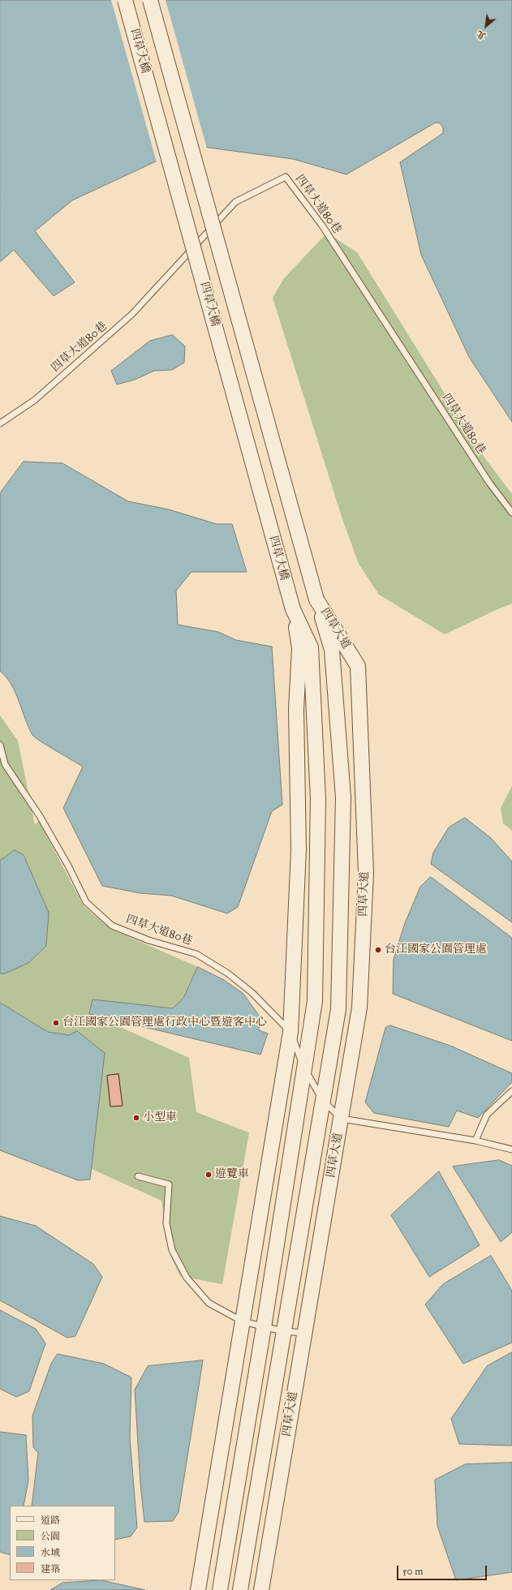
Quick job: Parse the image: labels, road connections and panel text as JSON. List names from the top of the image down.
{
  "streets": {
    "street": ["四草大橋", "四草大道"],
    "lane": ["四草大道80巷"]
  },
  "crossings": [
    ["四草大橋", "四草大道"],
    ["四草大道80巷", "四草大道"]
  ],
  "places": [
    "台江國家公園管理處",
    "台江國家公園管理處行政中心暨遊客中心",
    "小型車",
    "遊覽車"
  ],
  "legend": [
    "道路",
    "公園",
    "水域",
    "建築"
  ],
  "scale_bar": "50 m",
  "north": "bottom left"
}
